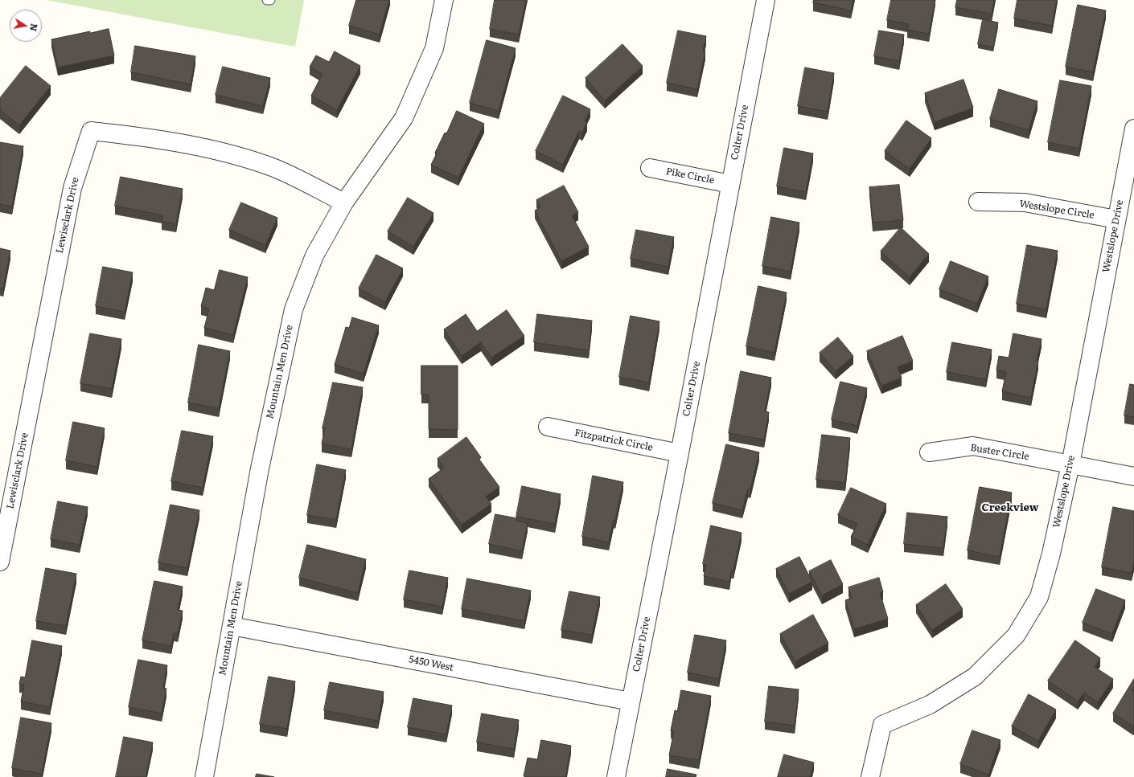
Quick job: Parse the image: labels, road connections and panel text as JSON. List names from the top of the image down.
{
  "streets": {
    "street": [
      "Colter Drive",
      "Pike Circle",
      "Westslope Circle",
      "Lewisclark Drive",
      "Westslope Drive",
      "Mountain Men Drive",
      "Fitzpatrick Circle",
      "Buster Circle",
      "5450 West"
    ]
  },
  "crossings": [
    ["Colter Drive", "Pike Circle"],
    ["Colter Drive", "Fitzpatrick Circle"],
    ["Colter Drive", "5450 West"],
    ["Westslope Circle", "Westslope Drive"],
    ["Lewisclark Drive", "Mountain Men Drive"],
    ["Westslope Drive", "Buster Circle"],
    ["Mountain Men Drive", "5450 West"]
  ],
  "districts": ["Creekview"],
  "north": "right"
}
